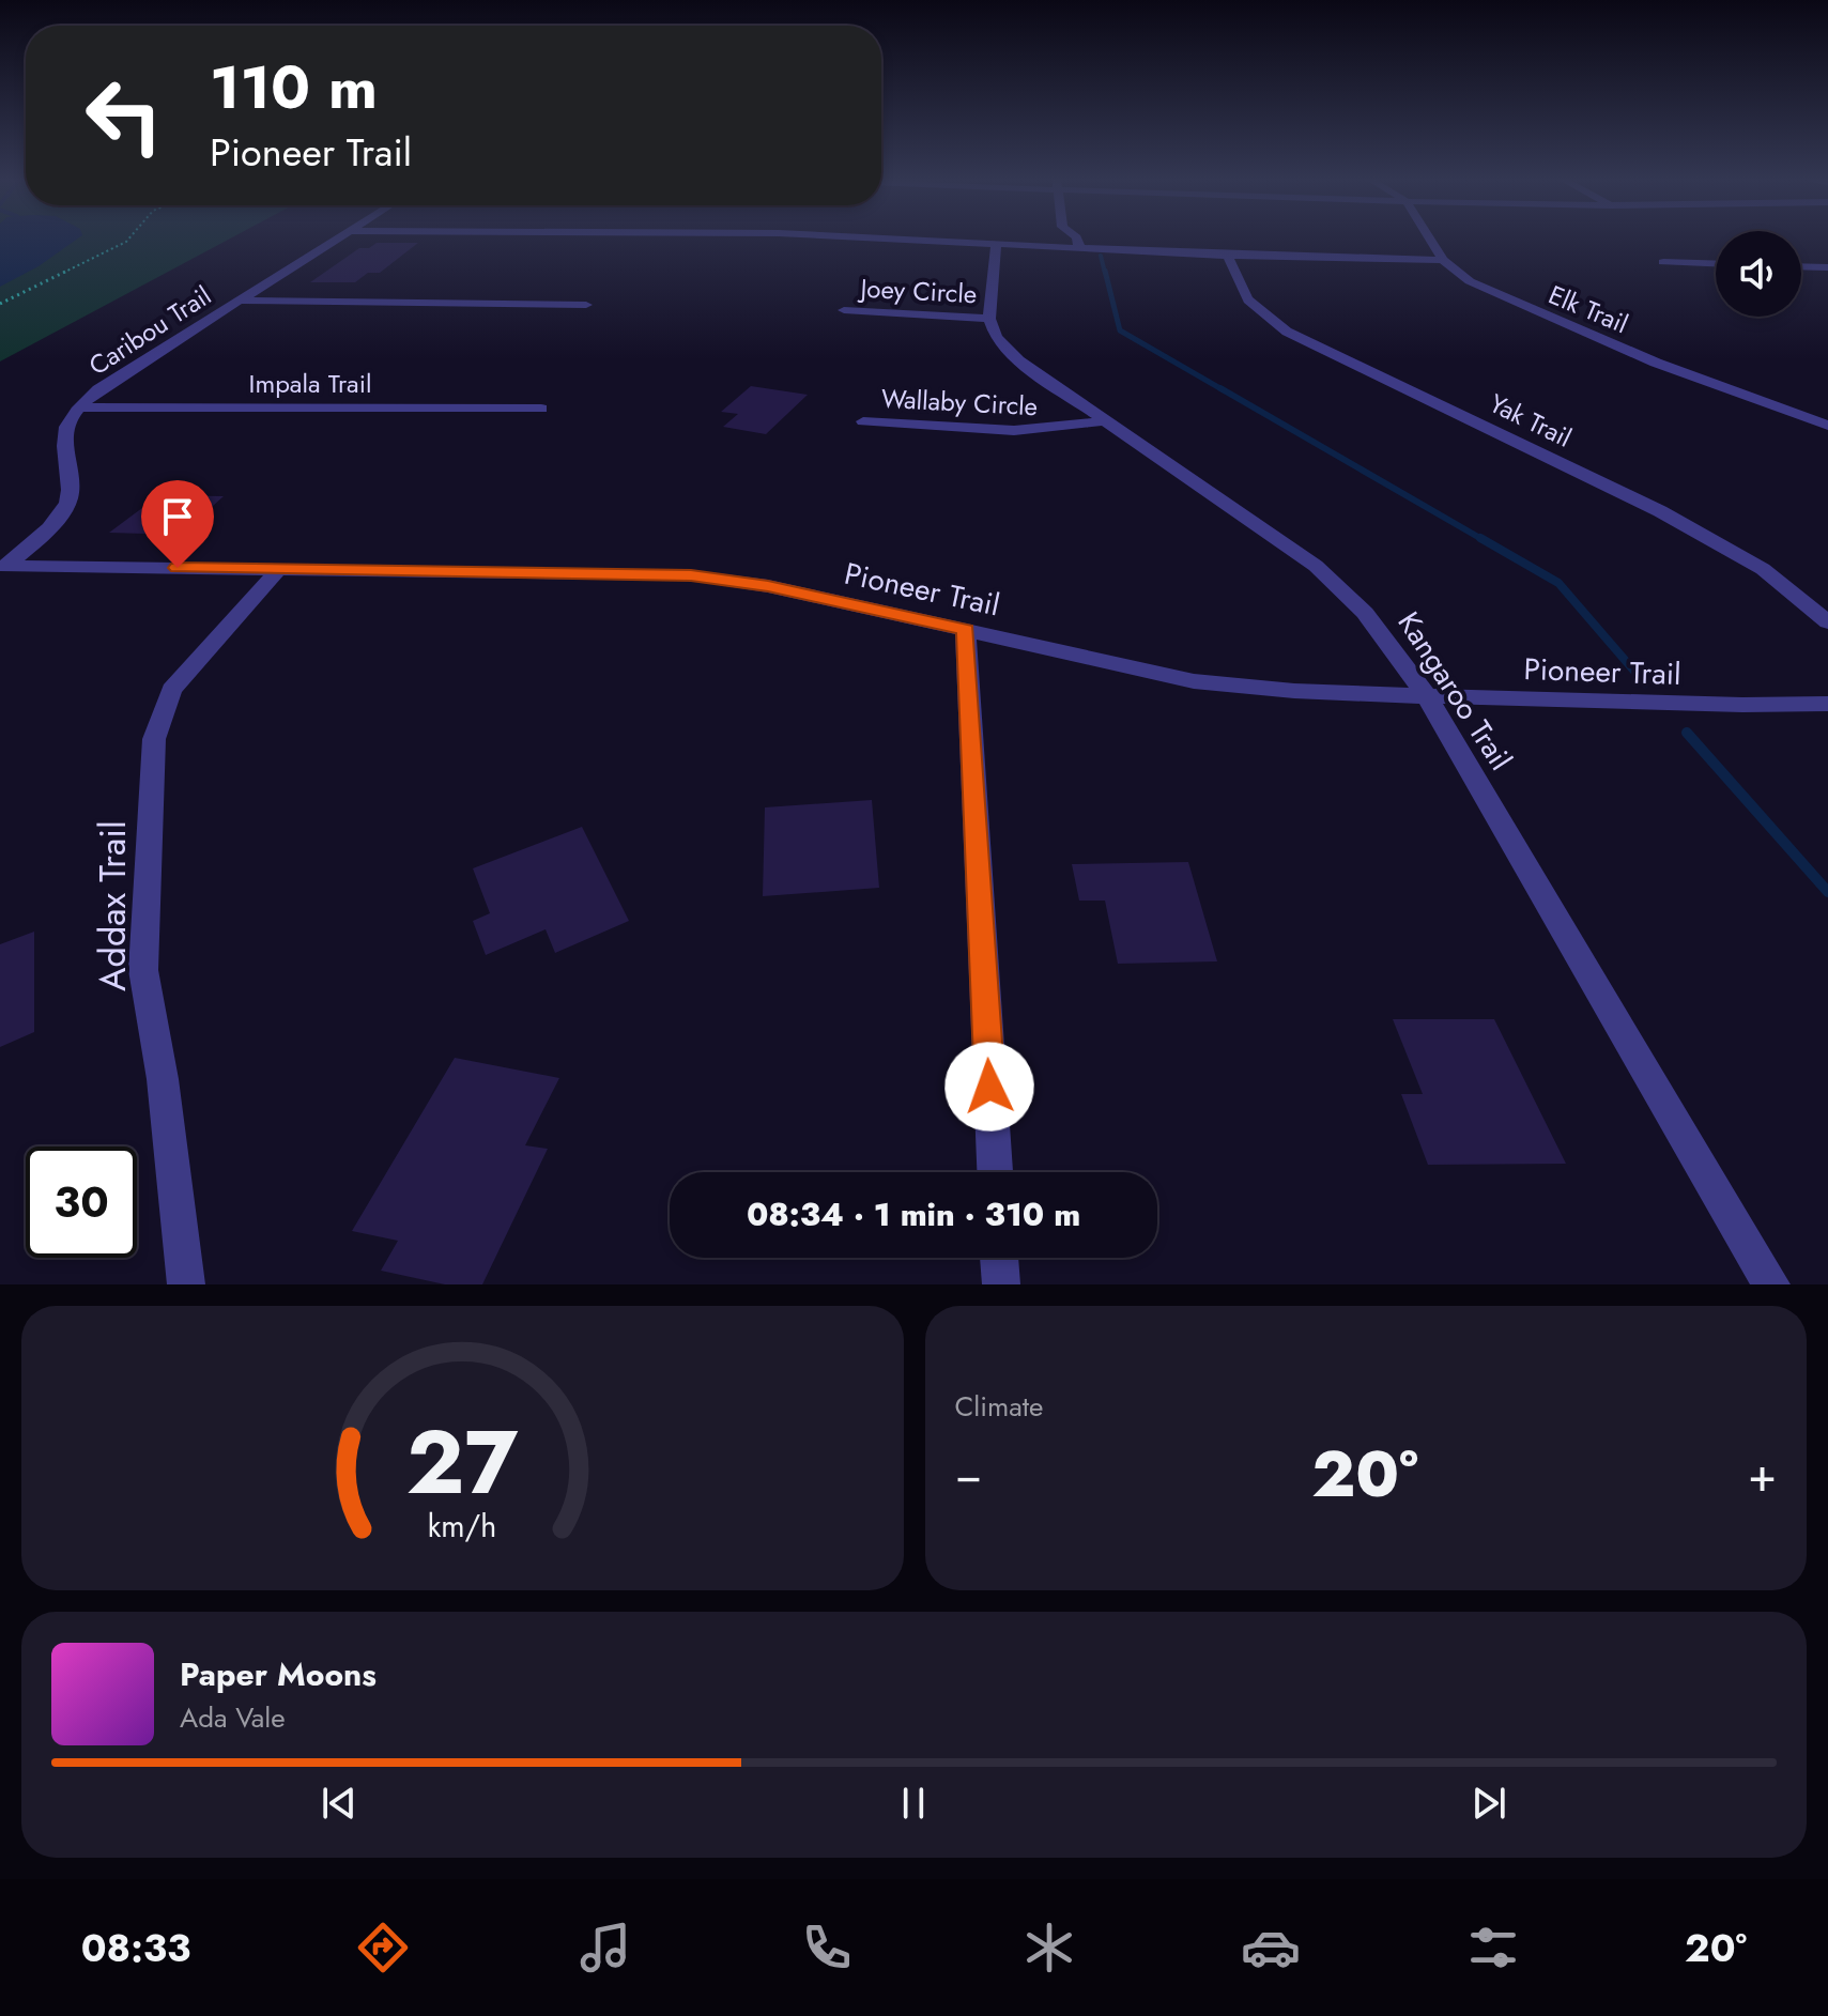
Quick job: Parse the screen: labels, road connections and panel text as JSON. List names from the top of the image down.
{
  "streets": {
    "street": [
      "Joey Circle",
      "Elk Trail",
      "Caribou Trail",
      "Impala Trail",
      "Wallaby Circle",
      "Yak Trail",
      "Pioneer Trail",
      "Kangaroo Trail",
      "Addax Trail"
    ]
  },
  "crossings": [
    ["Joey Circle", "Kangaroo Trail"],
    ["Caribou Trail", "Impala Trail"],
    ["Caribou Trail", "Pioneer Trail"],
    ["Wallaby Circle", "Kangaroo Trail"],
    ["Pioneer Trail", "Kangaroo Trail"],
    ["Pioneer Trail", "Addax Trail"]
  ],
  "page": {
    "turn": ["110 m", "Pioneer Trail"],
    "limit": "30",
    "trip": "08:34 · 1 min · 310 m",
    "tile": "Climate",
    "heat": ["−", "20°", "+"],
    "song": ["Paper Moons", "Ada Vale"],
    "tabs": ["08:33", "20°"],
    "gauge": ["27", "km/h"]
  }
}
